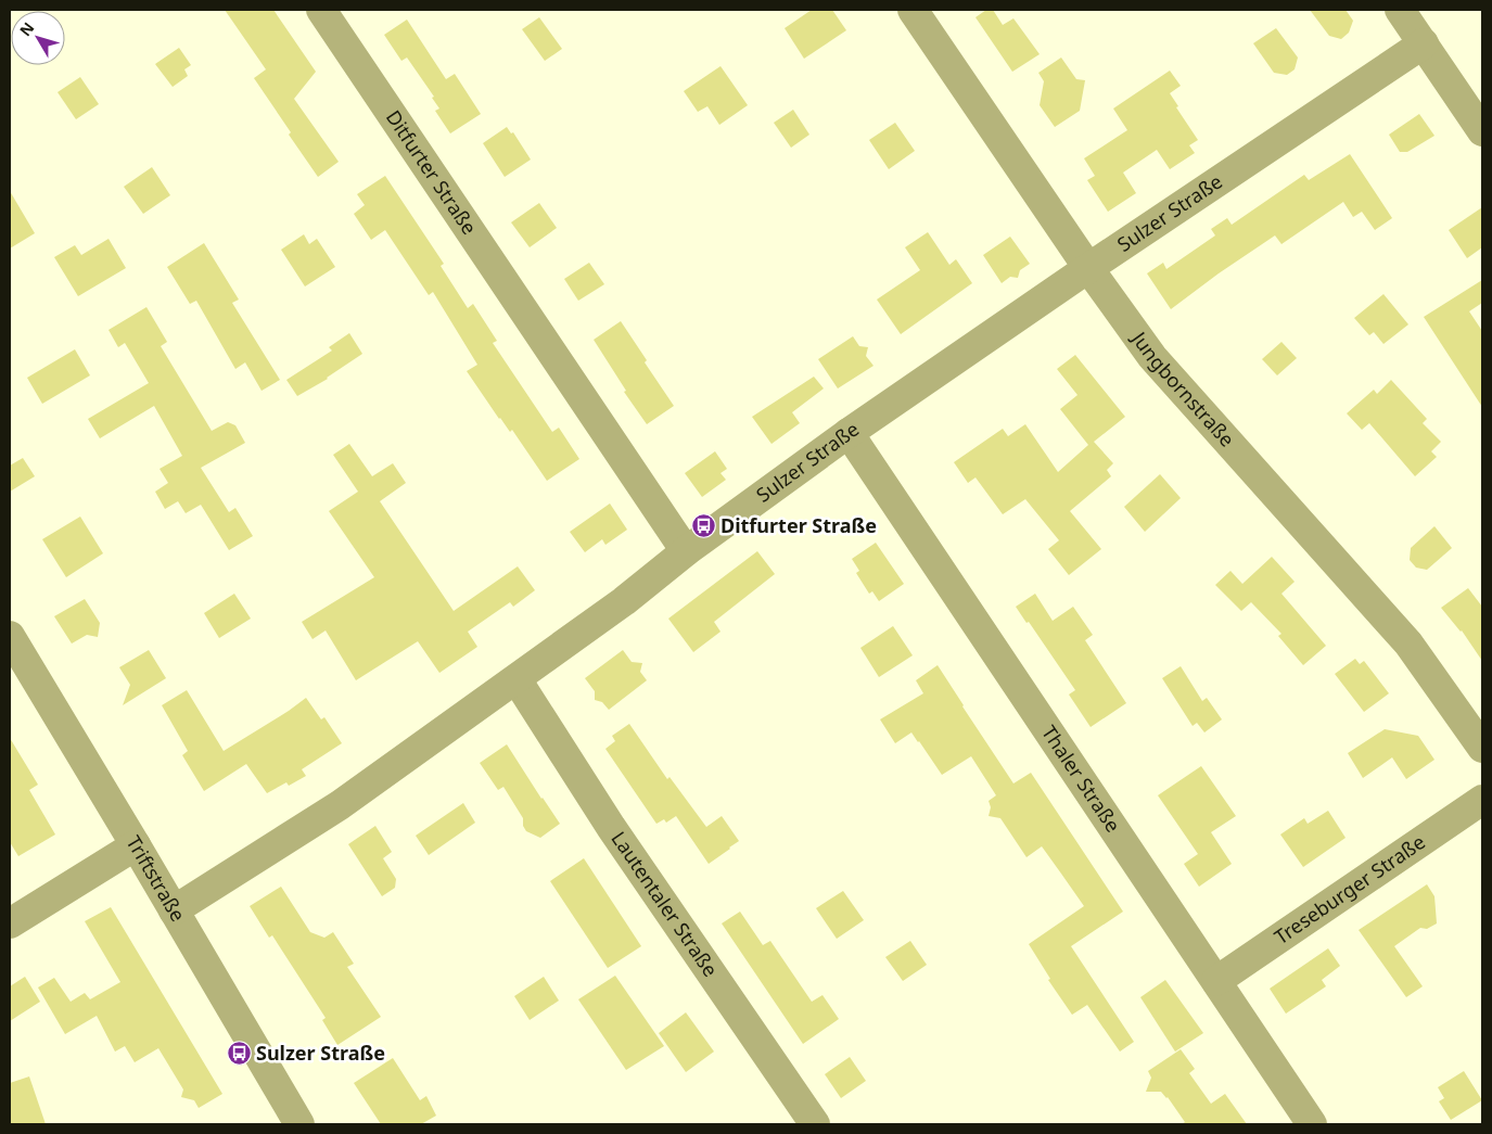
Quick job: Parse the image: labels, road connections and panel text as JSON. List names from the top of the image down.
{
  "streets": {
    "street": [
      "Ditfurter Straße",
      "Sulzer Straße",
      "Jungbornstraße",
      "Thaler Straße",
      "Triftstraße",
      "Treseburger Straße",
      "Lautentaler Straße"
    ]
  },
  "crossings": [
    ["Ditfurter Straße", "Sulzer Straße"],
    ["Sulzer Straße", "Jungbornstraße"],
    ["Sulzer Straße", "Thaler Straße"],
    ["Sulzer Straße", "Triftstraße"],
    ["Sulzer Straße", "Lautentaler Straße"],
    ["Thaler Straße", "Treseburger Straße"]
  ],
  "places": {
    "bus stop": ["Ditfurter Straße", "Sulzer Straße"]
  },
  "north": "top left"
}
